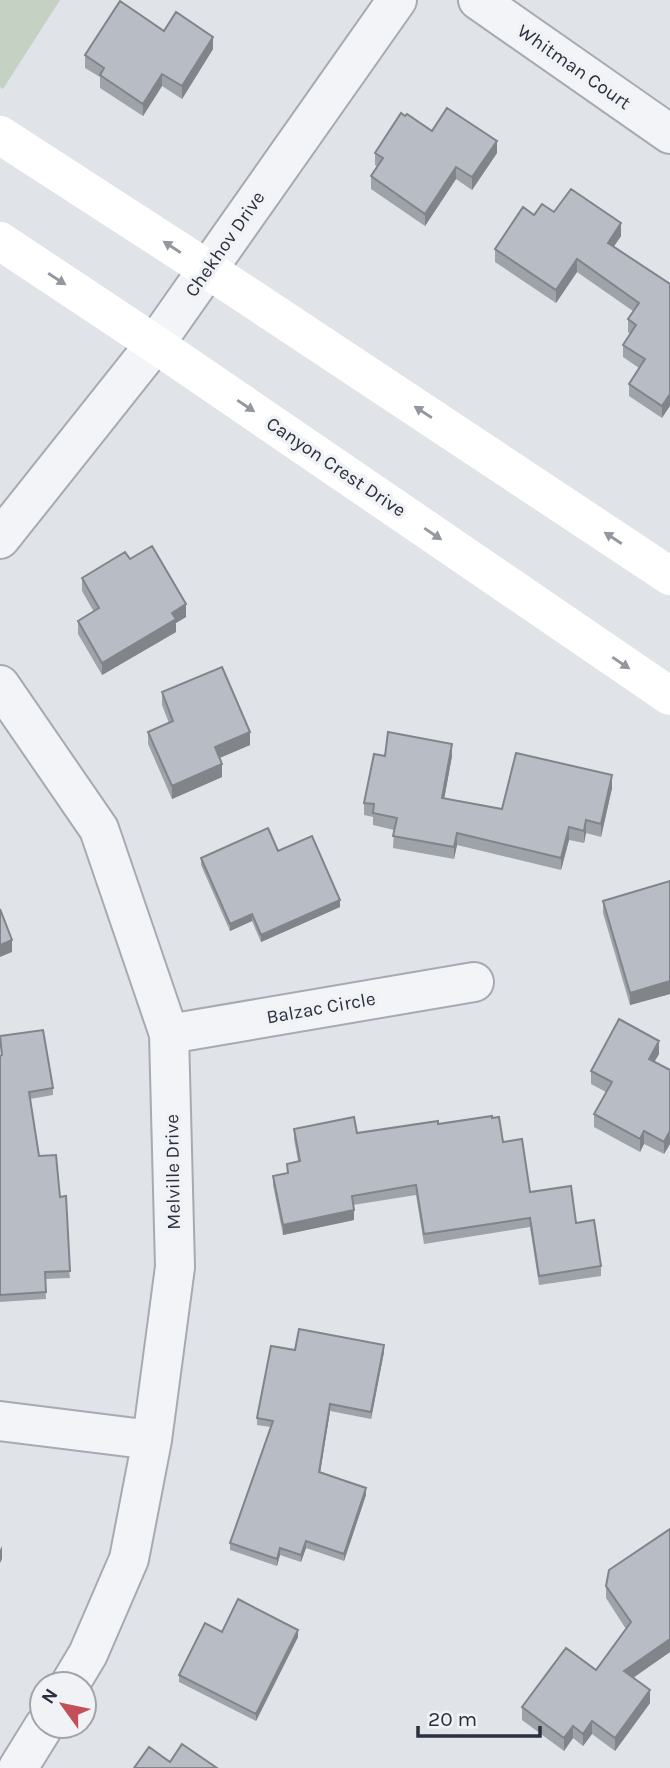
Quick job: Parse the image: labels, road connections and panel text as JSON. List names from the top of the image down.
{
  "streets": {
    "main road": ["Canyon Crest Drive"],
    "street": [
      "Whitman Court",
      "Chekhov Drive",
      "Balzac Circle",
      "Melville Drive"
    ]
  },
  "crossings": [
    ["Chekhov Drive", "Canyon Crest Drive"],
    ["Balzac Circle", "Melville Drive"]
  ],
  "scale_bar": "20 m",
  "north": "top left"
}
